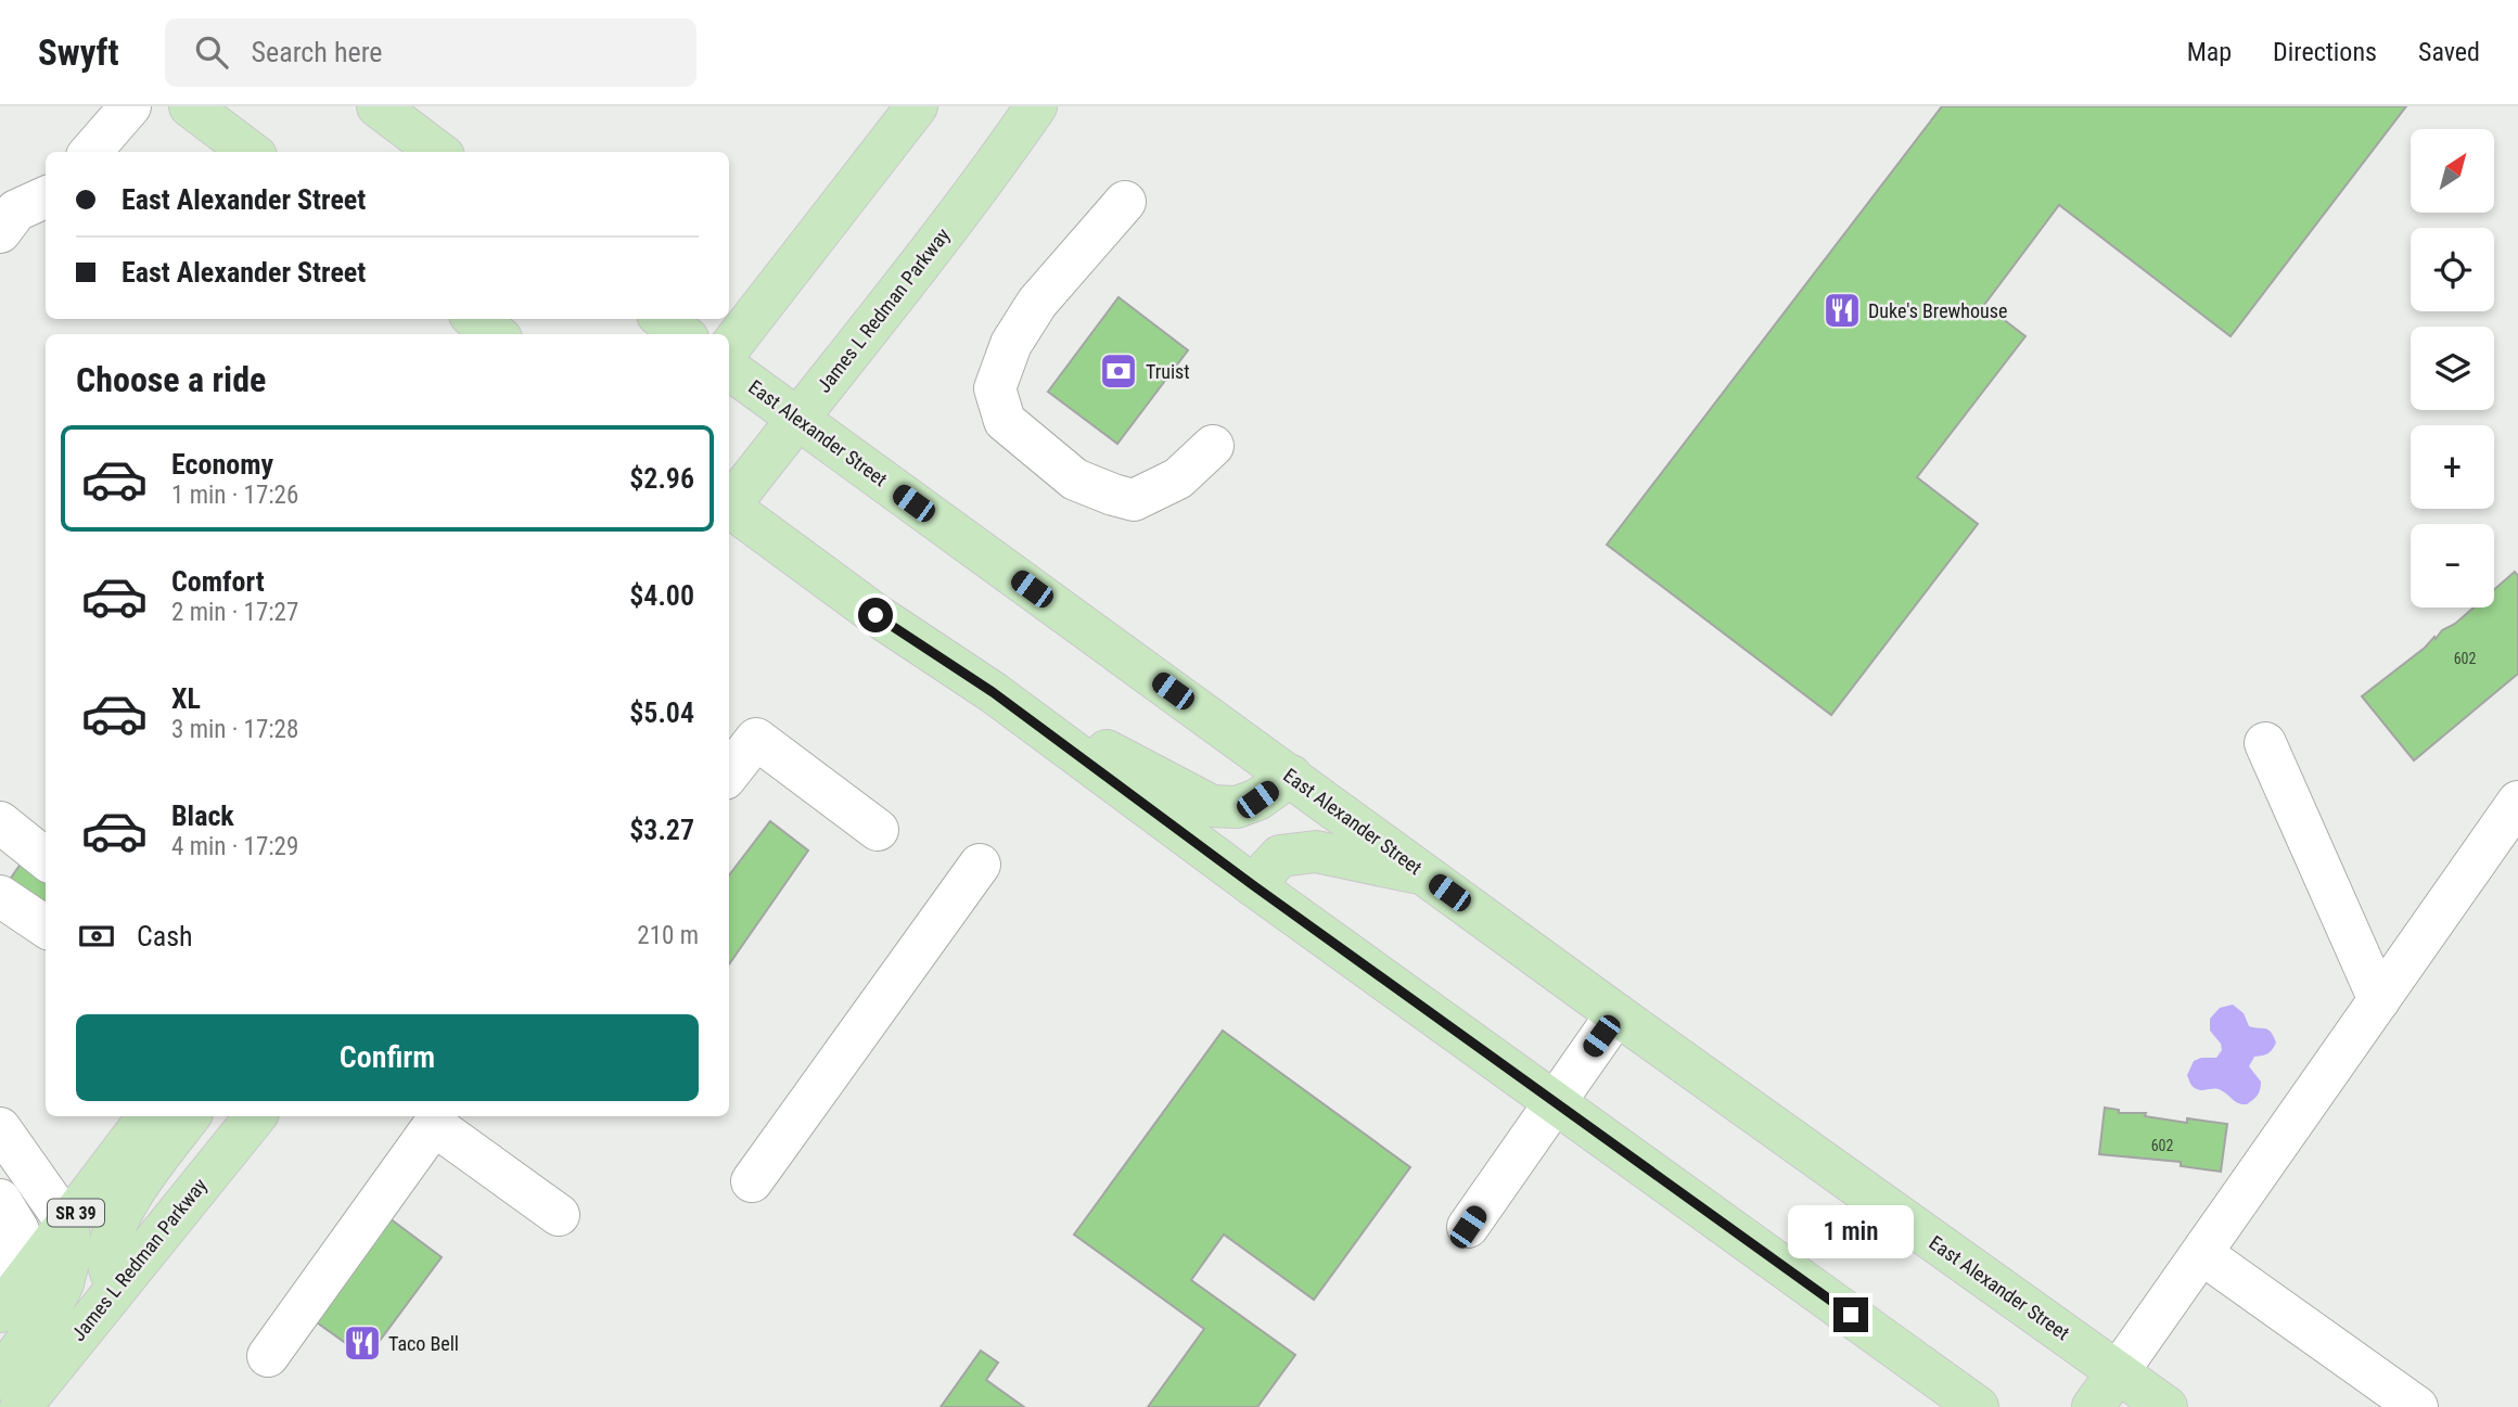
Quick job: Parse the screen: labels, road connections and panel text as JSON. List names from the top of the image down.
{
  "streets": {
    "main road": ["James L Redman Parkway", "East Alexander Street", "SR 39"]
  },
  "crossings": [
    ["James L Redman Parkway", "East Alexander Street"]
  ],
  "places": {
    "restaurant": ["Duke's Brewhouse", "Taco Bell"],
    "bank": ["Truist"]
  },
  "house_numbers": ["602", "602"],
  "north": "top right",
  "page": {
    "header": "Swyft",
    "search": "Search here",
    "nav": ["Map", "Directions", "Saved"],
    "map_buttons": ["+", "−"],
    "banner": ["East Alexander Street", "East Alexander Street"],
    "heading": "Choose a ride",
    "list": [
      {
        "name": "Economy",
        "note": "1 min · 17:26",
        "value": "$2.96"
      },
      {
        "name": "Comfort",
        "note": "2 min · 17:27",
        "value": "$4.00"
      },
      {
        "name": "XL",
        "note": "3 min · 17:28",
        "value": "$5.04"
      },
      {
        "name": "Black",
        "note": "4 min · 17:29",
        "value": "$3.27"
      }
    ],
    "pay": ["Cash", "210 m"],
    "buttons": "Confirm",
    "bubble": "1 min"
  }
}
